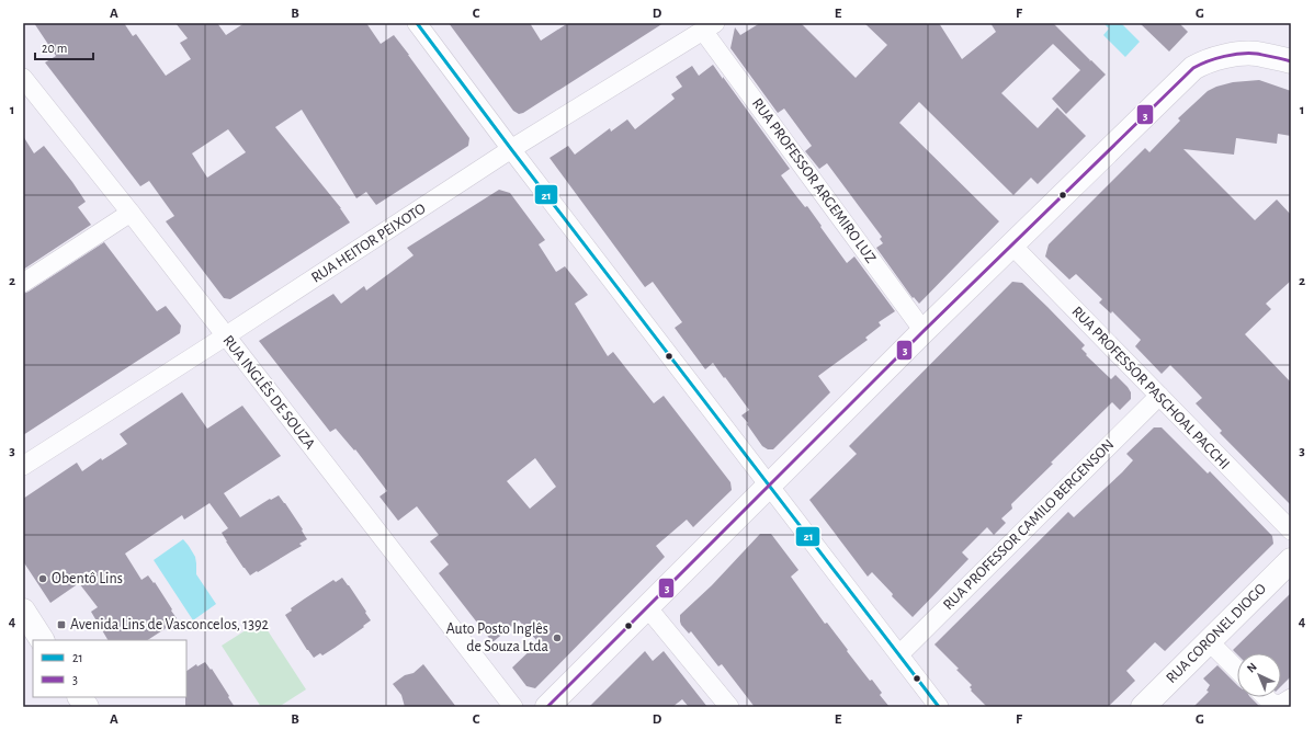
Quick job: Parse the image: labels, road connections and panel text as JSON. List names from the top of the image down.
{
  "streets": {
    "street": [
      "RUA PROFESSOR ARGEMIRO LUZ",
      "RUA HEITOR PEIXOTO",
      "RUA PROFESSOR PASCHOAL PACCHI",
      "RUA INGLÊS DE SOUZA",
      "RUA PROFESSOR CAMILO BERGENSON",
      "RUA CORONEL DIOGO"
    ]
  },
  "crossings": [
    ["RUA PROFESSOR ARGEMIRO LUZ", "RUA HEITOR PEIXOTO"],
    ["RUA HEITOR PEIXOTO", "RUA INGLÊS DE SOUZA"],
    ["RUA PROFESSOR PASCHOAL PACCHI", "RUA PROFESSOR CAMILO BERGENSON"]
  ],
  "places": {
    "other": ["Obentô Lins", "Auto Posto Inglês de Souza Ltda"],
    "transit": ["Avenida Lins de Vasconcelos, 1392"]
  },
  "lines": ["transit line 21", "transit line 3"],
  "legend": ["21", "3"],
  "scale_bar": "20 m",
  "north": "top left",
  "grid": {
    "columns": [
      "A",
      "B",
      "C",
      "D",
      "E",
      "F",
      "G"
    ],
    "rows": [
      "1",
      "2",
      "3",
      "4"
    ]
  }
}
